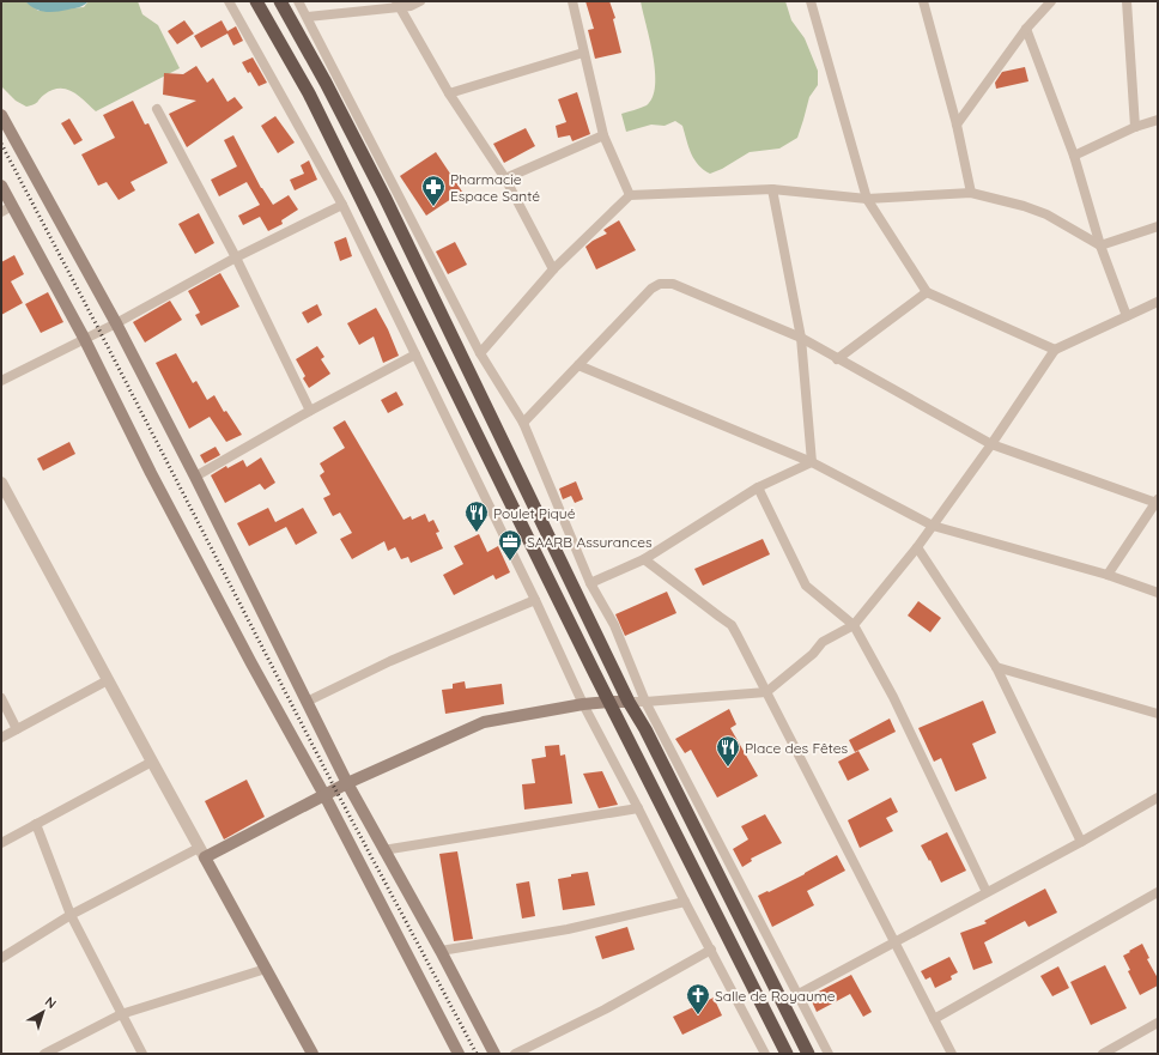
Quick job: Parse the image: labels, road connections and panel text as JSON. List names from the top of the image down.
{
  "places": {
    "pharmacy": ["Pharmacie Espace Santé"],
    "restaurant": ["Poulet Piqué", "Place des Fêtes"],
    "office": ["SAARB Assurances"],
    "church": ["Salle de Royaume"]
  },
  "north": "top right"
}
